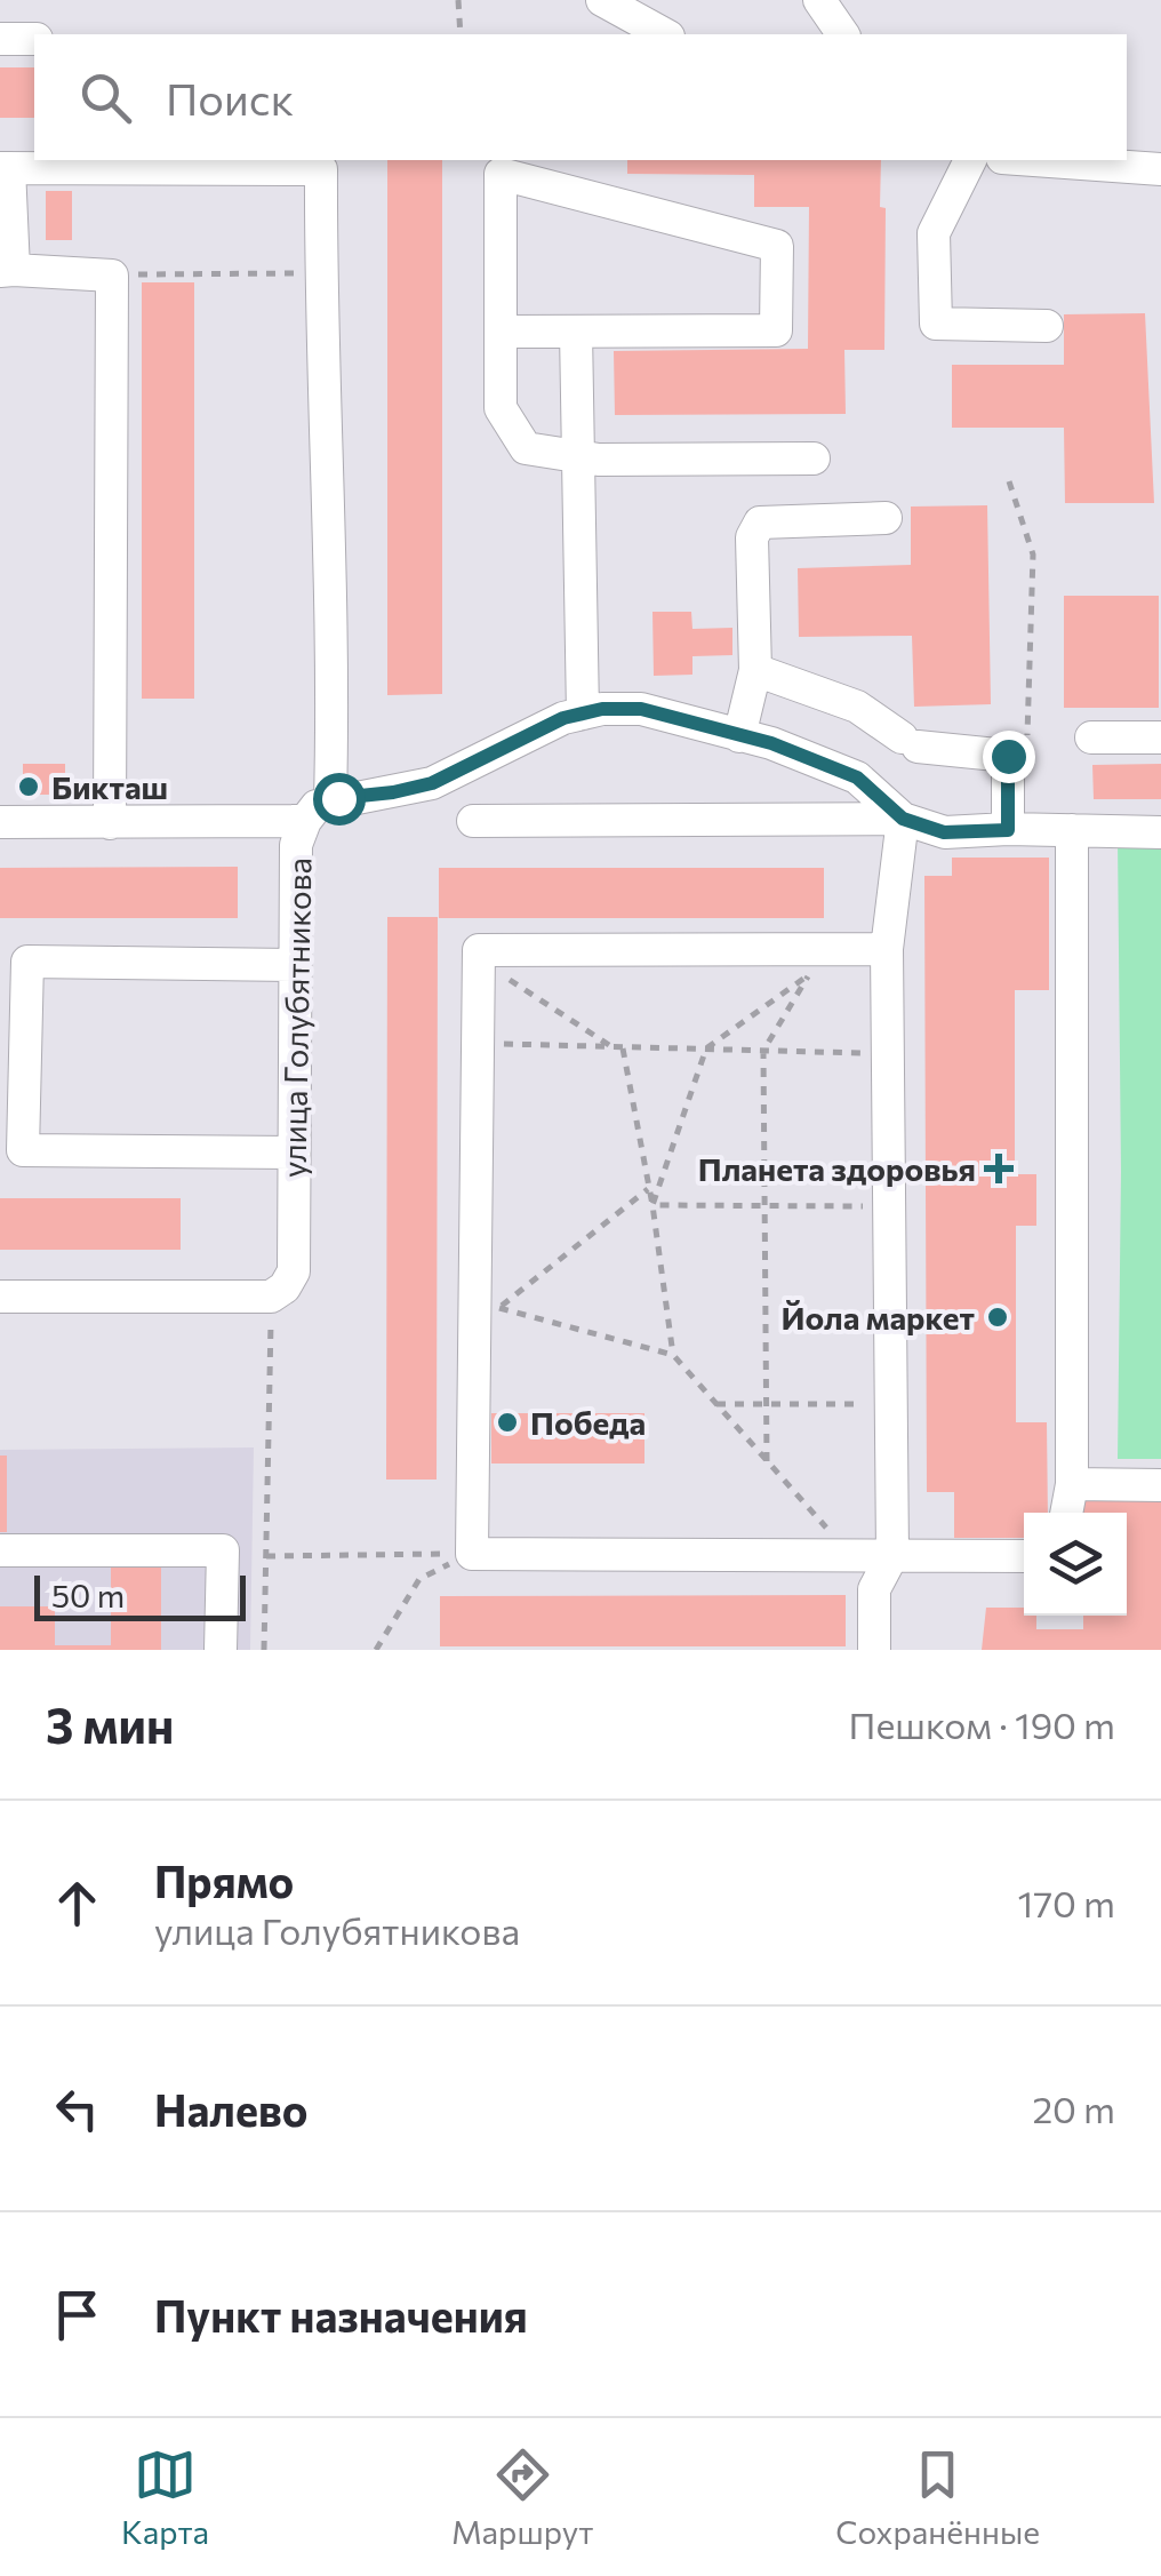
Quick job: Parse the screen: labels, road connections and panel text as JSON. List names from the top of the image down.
{
  "streets": {
    "street": ["улица Голубятникова"]
  },
  "places": {
    "other": ["Бикташ", "Йола маркет", "Победа"],
    "health": ["Планета здоровья"]
  },
  "scale_bar": "50 m",
  "page": {
    "search": "Поиск",
    "scale": "50 m",
    "heading": ["3 мин", "Пешком · 190 m"],
    "list": [
      ["Прямо", "улица Голубятникова", "170 m"],
      ["Налево", "20 m"],
      "Пункт назначения"
    ],
    "nav": ["Карта", "Маршрут", "Сохранённые"]
  }
}
